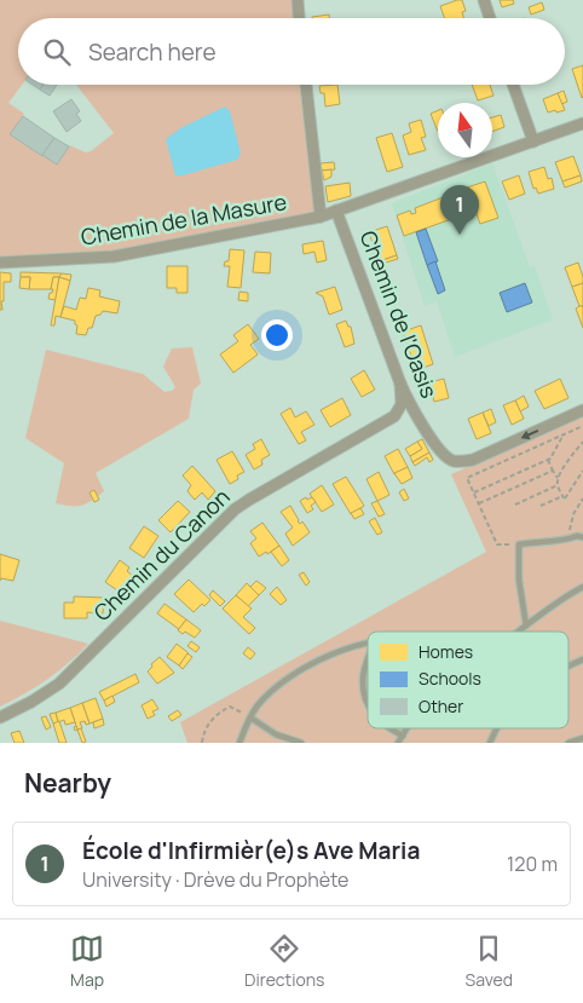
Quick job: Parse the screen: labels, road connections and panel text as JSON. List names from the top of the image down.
{
  "streets": {
    "street": ["Chemin de la Masure", "Chemin de l'Oasis", "Chemin du Canon"]
  },
  "crossings": [
    ["Chemin de la Masure", "Chemin de l'Oasis"],
    ["Chemin de l'Oasis", "Chemin du Canon"]
  ],
  "legend": ["Homes", "Schools", "Other"],
  "north": "top",
  "page": {
    "search": "Search here",
    "pins": "1",
    "heading": "Nearby",
    "list": [
      {
        "mark": "1",
        "name": "École d'Infirmièr(e)s Ave Maria",
        "note": "University · Drève du Prophète",
        "value": "120 m"
      }
    ],
    "nav": ["Map", "Directions", "Saved"]
  }
}
